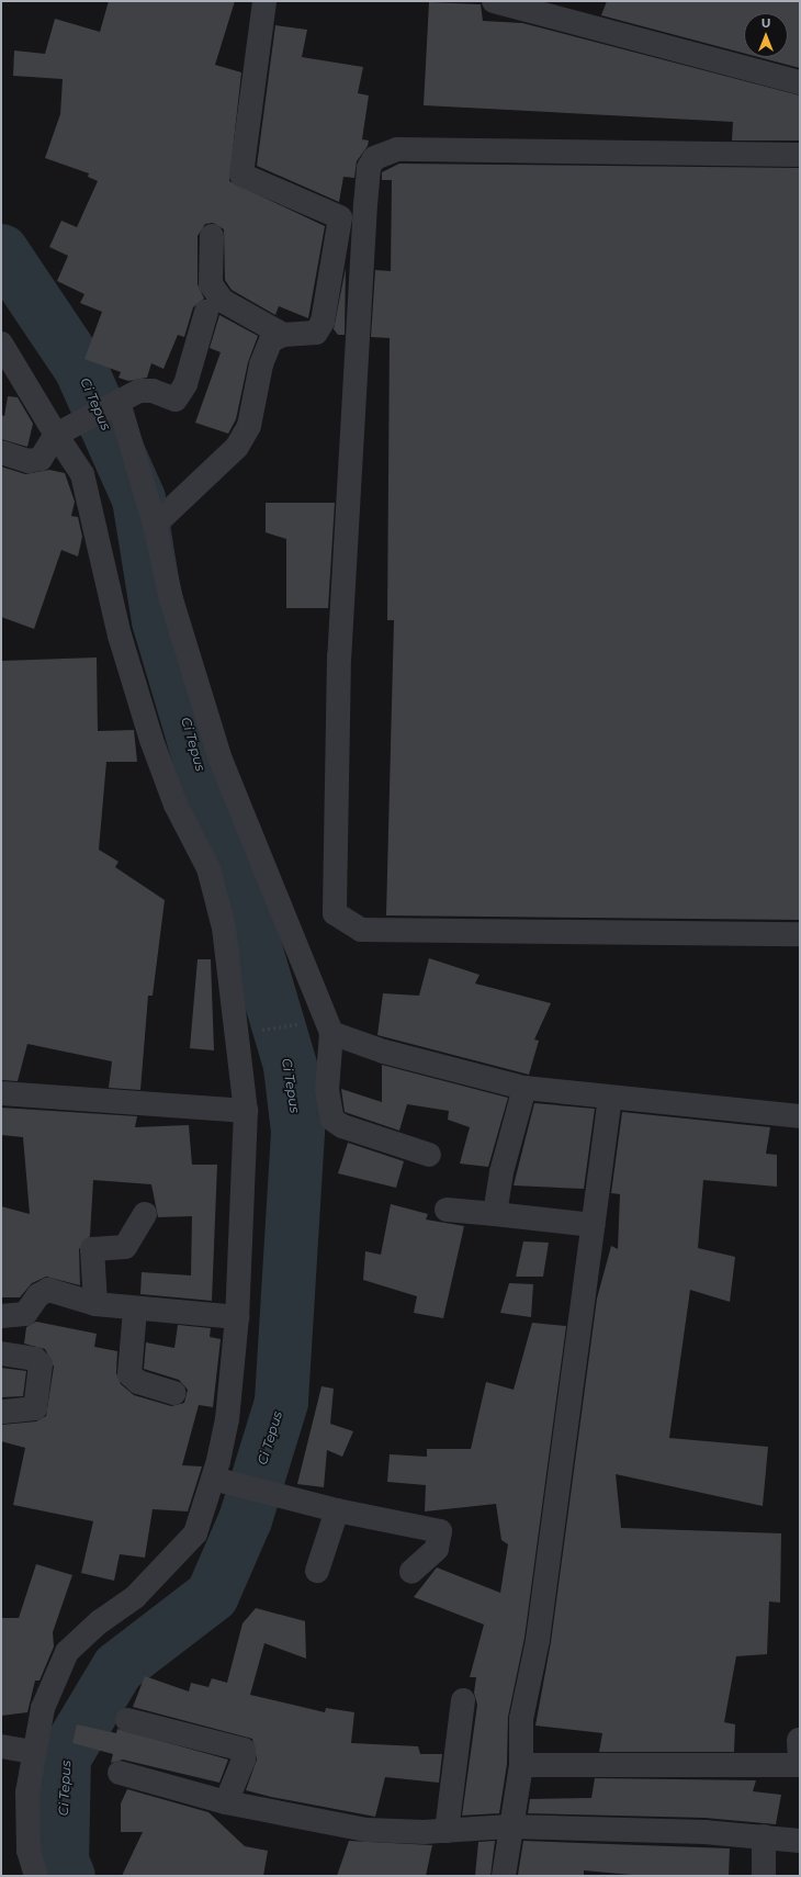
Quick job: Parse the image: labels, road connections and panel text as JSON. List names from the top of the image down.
{
  "water": ["Ci Tepus"],
  "north": "top"
}
